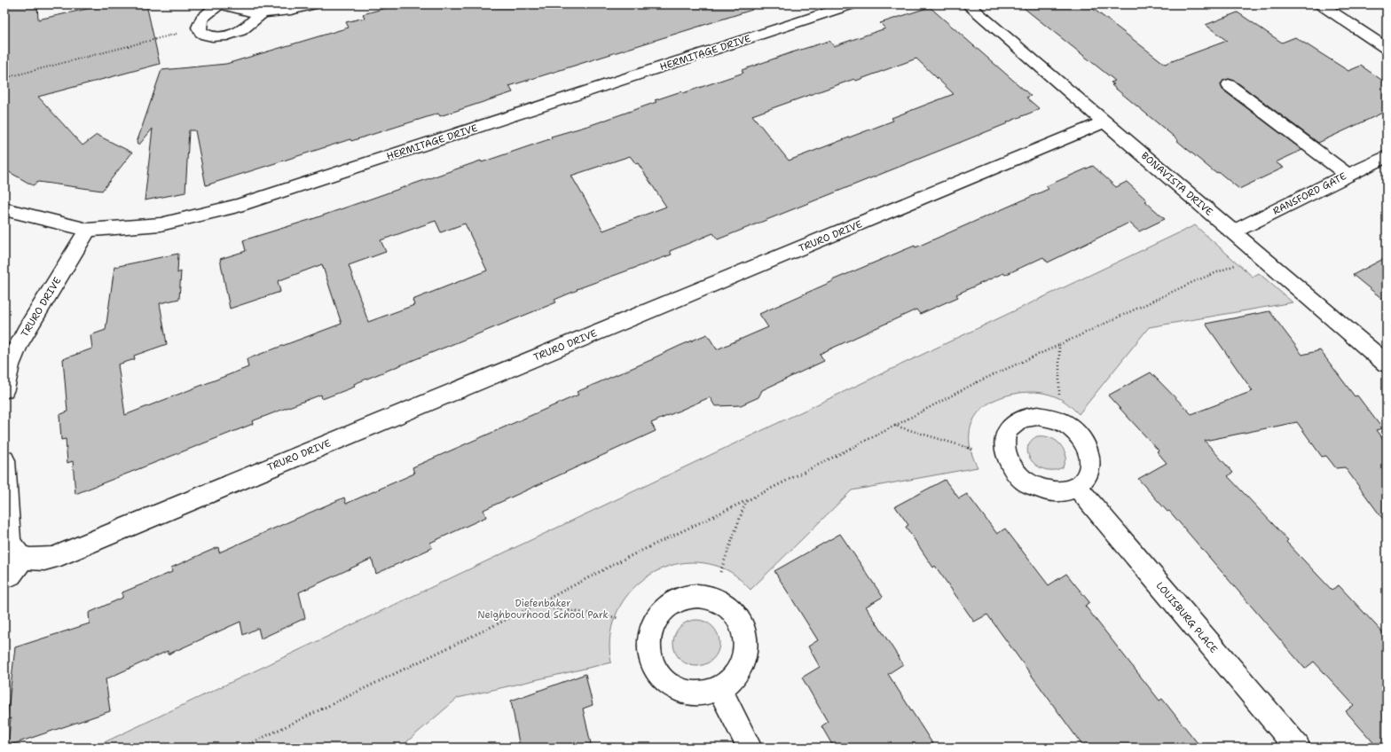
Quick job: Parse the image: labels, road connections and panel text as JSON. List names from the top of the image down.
{
  "streets": {
    "street": [
      "HERMITAGE DRIVE",
      "BONAVISTA DRIVE",
      "RANSFORD GATE",
      "TRURO DRIVE",
      "LOUISBURG PLACE"
    ]
  },
  "crossings": [
    ["HERMITAGE DRIVE", "TRURO DRIVE"],
    ["BONAVISTA DRIVE", "RANSFORD GATE"],
    ["BONAVISTA DRIVE", "TRURO DRIVE"]
  ],
  "parks": ["Diefenbaker Neighbourhood School Park"]
}
